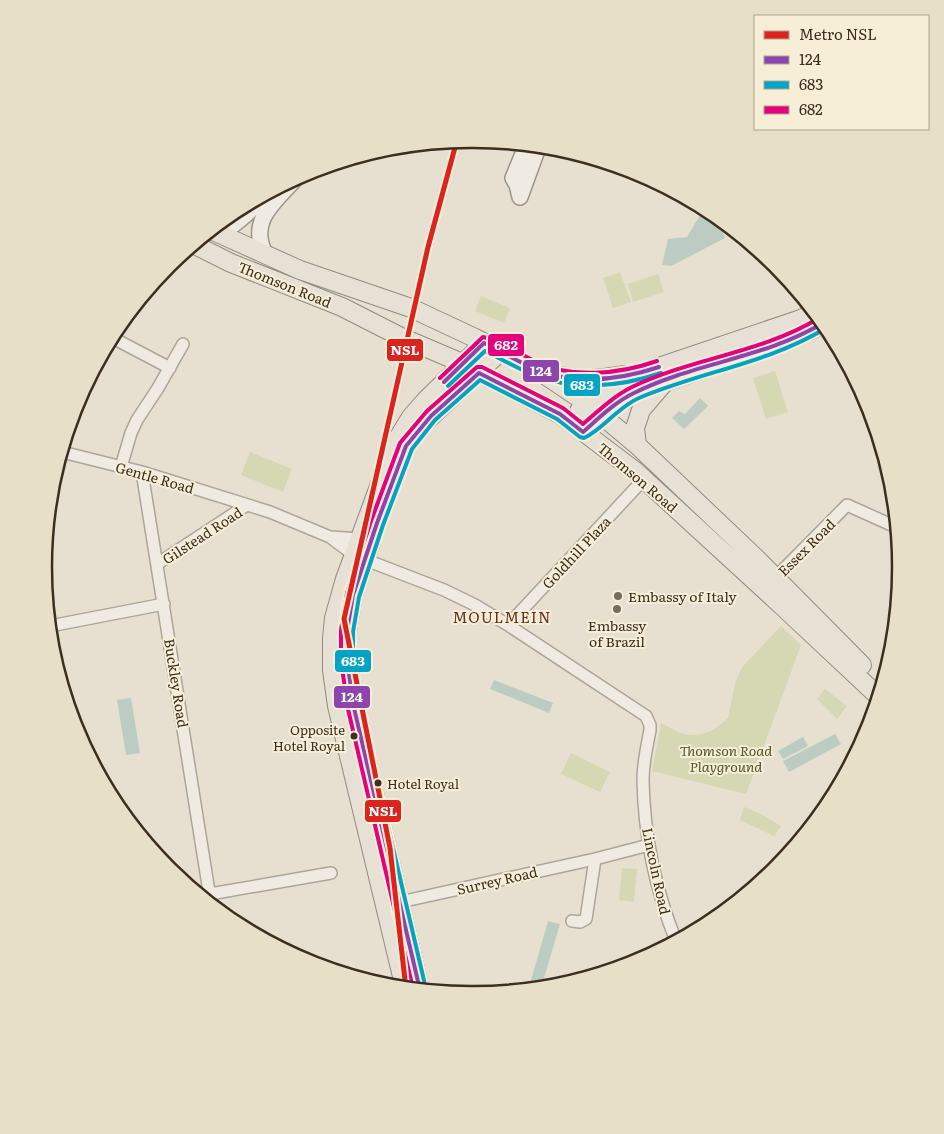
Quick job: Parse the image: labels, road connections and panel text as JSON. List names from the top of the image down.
{
  "streets": {
    "main road": ["Thomson Road"],
    "street": [
      "Gentle Road",
      "Gilstead Road",
      "Essex Road",
      "Goldhill Plaza",
      "Buckley Road",
      "Lincoln Road",
      "Surrey Road"
    ]
  },
  "crossings": [
    ["Thomson Road", "Essex Road"],
    ["Thomson Road", "Goldhill Plaza"],
    ["Gentle Road", "Gilstead Road"],
    ["Gentle Road", "Buckley Road"],
    ["Gilstead Road", "Goldhill Plaza"],
    ["Gilstead Road", "Buckley Road"],
    ["Gilstead Road", "Lincoln Road"],
    ["Lincoln Road", "Surrey Road"]
  ],
  "districts": ["MOULMEIN"],
  "parks": ["Thomson Road Playground"],
  "places": [
    "Embassy of Italy",
    "Embassy of Brazil",
    "Opposite Hotel Royal",
    "Hotel Royal"
  ],
  "lines": [
    "metro line NSL",
    "transit line 682",
    "transit line 124",
    "transit line 683"
  ],
  "legend": [
    "Metro NSL",
    "124",
    "683",
    "682"
  ]
}
